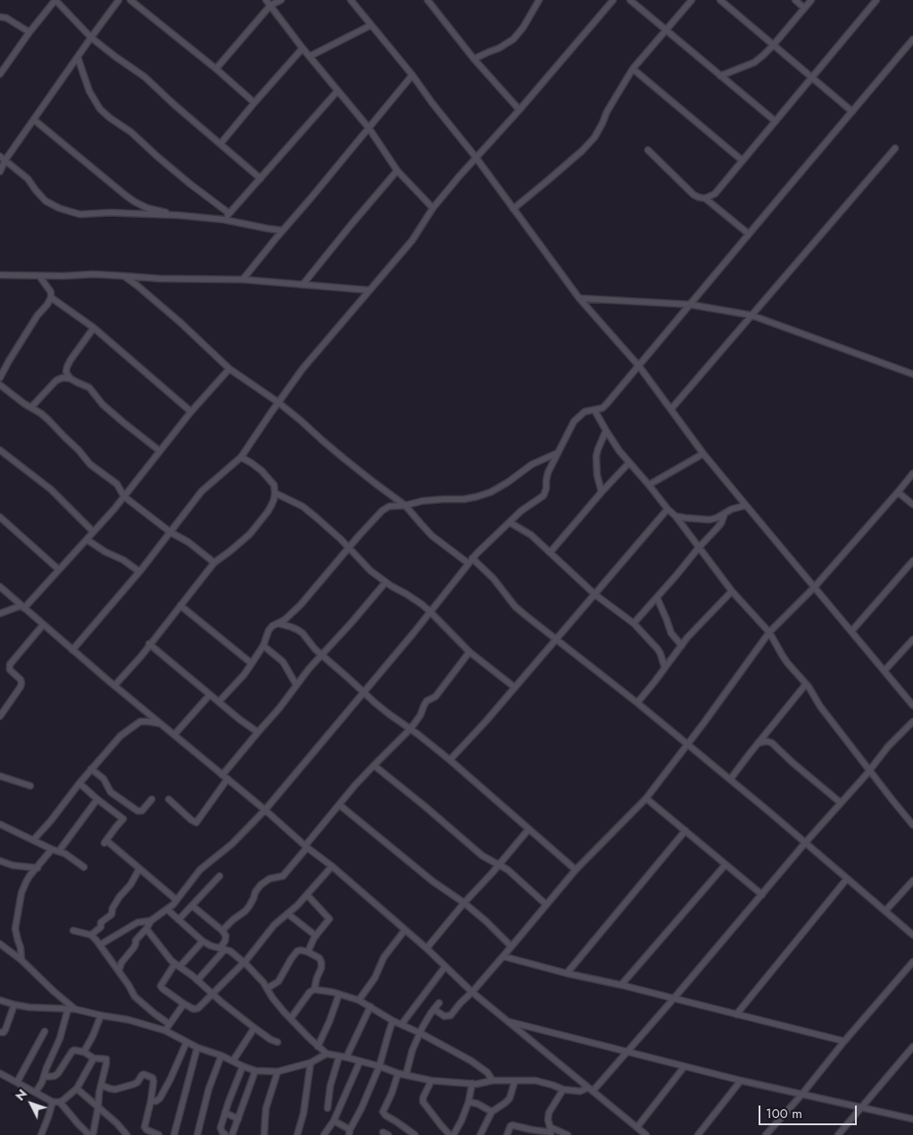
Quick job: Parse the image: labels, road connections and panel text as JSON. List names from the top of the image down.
{
  "scale_bar": "100 m",
  "north": "top left"
}
